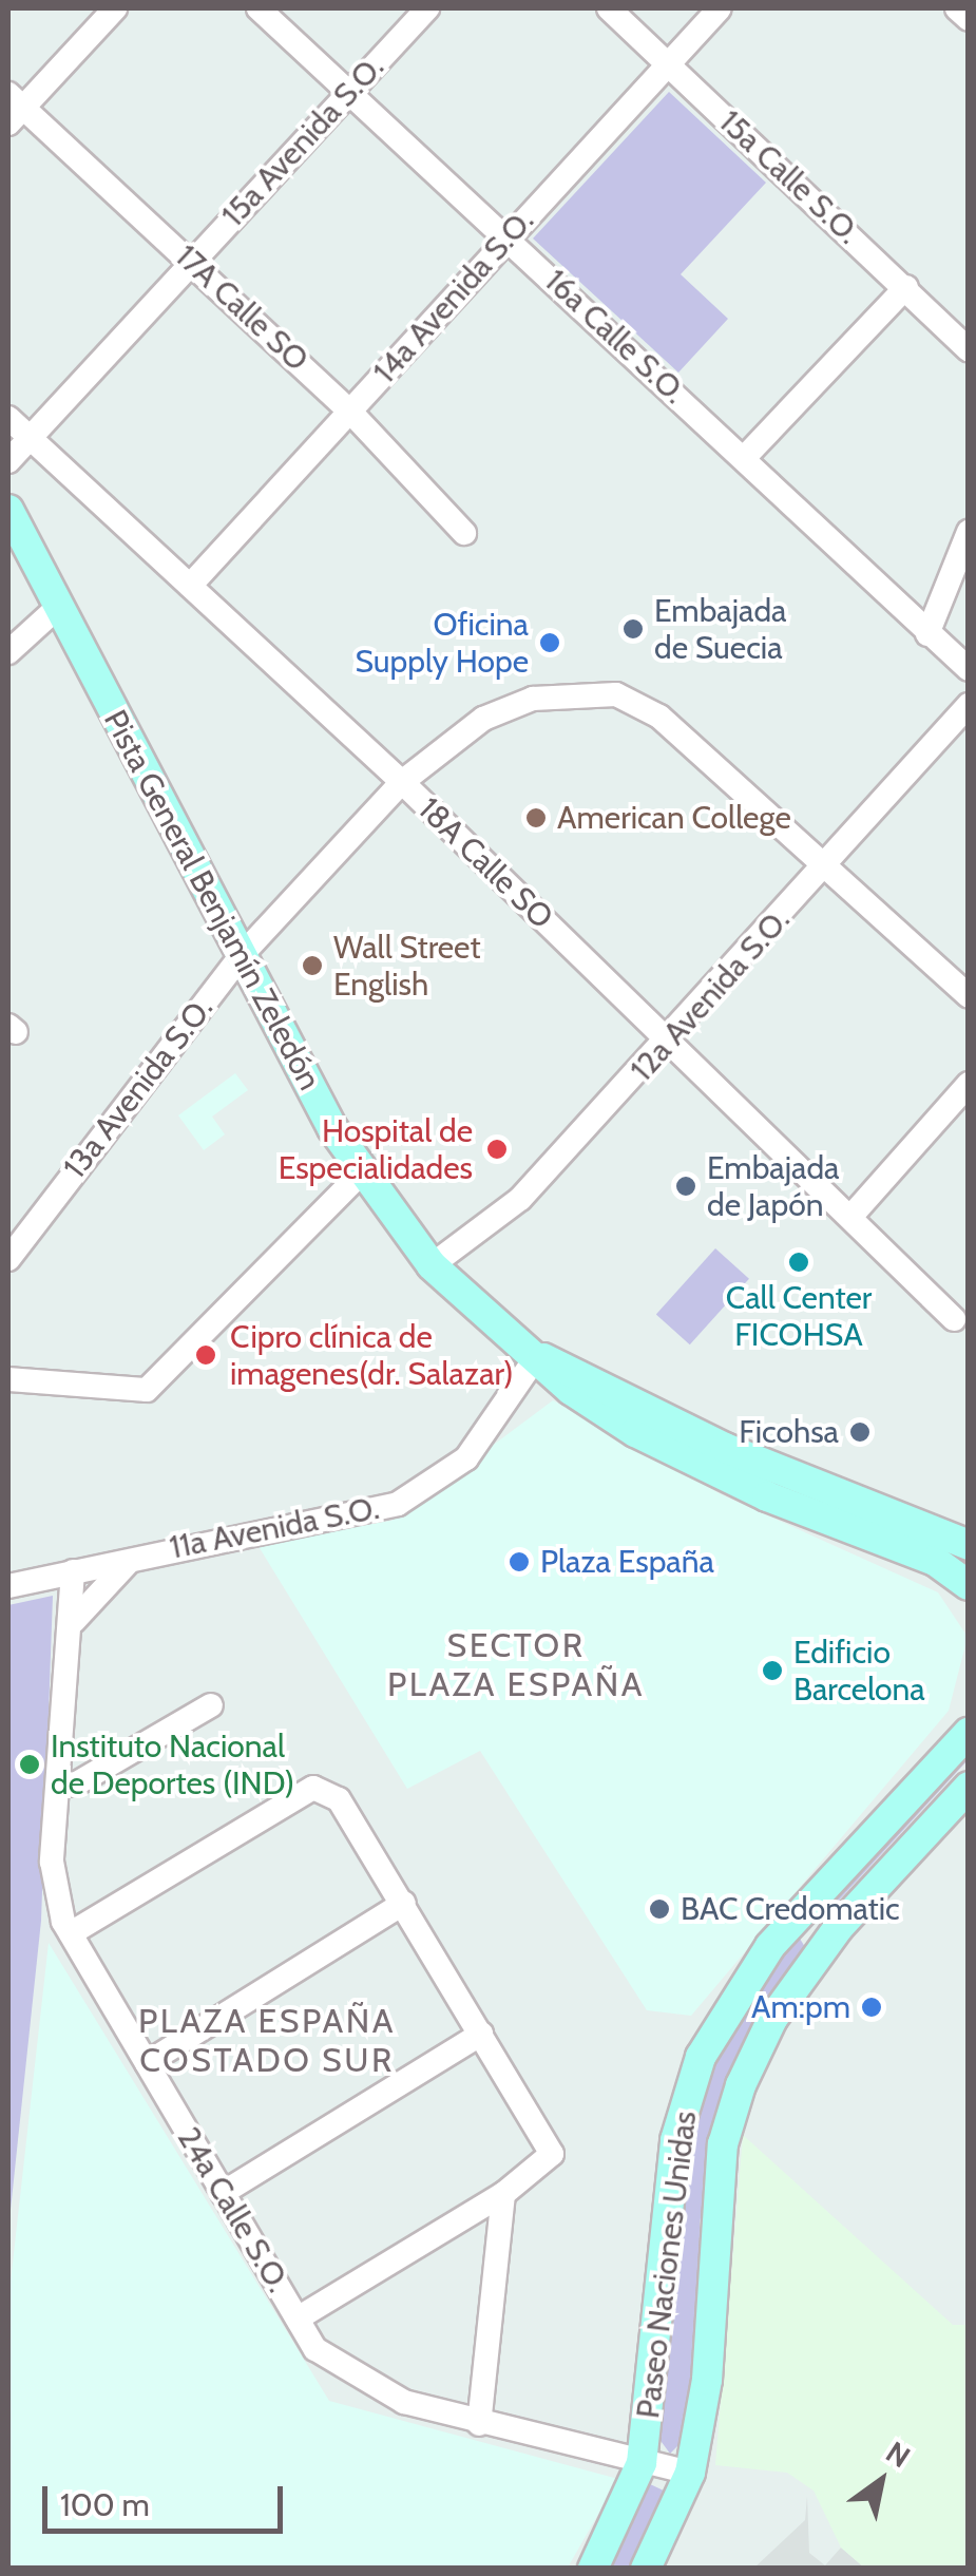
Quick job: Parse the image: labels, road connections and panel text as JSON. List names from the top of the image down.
{
  "streets": {
    "main road": ["Pista General Benjamín Zeledón", "Paseo Naciones Unidas"],
    "street": [
      "15a Avenida S.O.",
      "15a Calle S.O.",
      "14a Avenida S.O.",
      "17A Calle SO",
      "16a Calle S.O.",
      "18A Calle SO",
      "12a Avenida S.O.",
      "13a Avenida S.O.",
      "11a Avenida S.O.",
      "24a Calle S.O."
    ]
  },
  "crossings": [
    ["15a Avenida S.O.", "17A Calle SO"],
    ["15a Avenida S.O.", "16a Calle S.O."],
    ["15a Avenida S.O.", "18A Calle SO"],
    ["15a Calle S.O.", "14a Avenida S.O."],
    ["14a Avenida S.O.", "17A Calle SO"],
    ["14a Avenida S.O.", "16a Calle S.O."],
    ["14a Avenida S.O.", "18A Calle SO"],
    ["18A Calle SO", "12a Avenida S.O."],
    ["18A Calle SO", "13a Avenida S.O."],
    ["Pista General Benjamín Zeledón", "12a Avenida S.O."],
    ["Pista General Benjamín Zeledón", "13a Avenida S.O."],
    ["Pista General Benjamín Zeledón", "11a Avenida S.O."],
    ["12a Avenida S.O.", "13a Avenida S.O."],
    ["11a Avenida S.O.", "24a Calle S.O."],
    ["24a Calle S.O.", "Paseo Naciones Unidas"]
  ],
  "districts": ["SECTOR PLAZA ESPAÑA", "PLAZA ESPAÑA COSTADO SUR"],
  "places": [
    "Embajada de Suecia",
    "Oficina Supply Hope",
    "American College",
    "Wall Street English",
    "Hospital de Especialidades",
    "Embajada de Japón",
    "Call Center FICOHSA",
    "Cipro clínica de imagenes(dr. Salazar)",
    "Ficohsa",
    "Plaza España",
    "Edificio Barcelona",
    "Instituto Nacional de Deportes (IND)",
    "BAC Credomatic",
    "Am:pm"
  ],
  "scale_bar": "100 m",
  "north": "top right"
}
